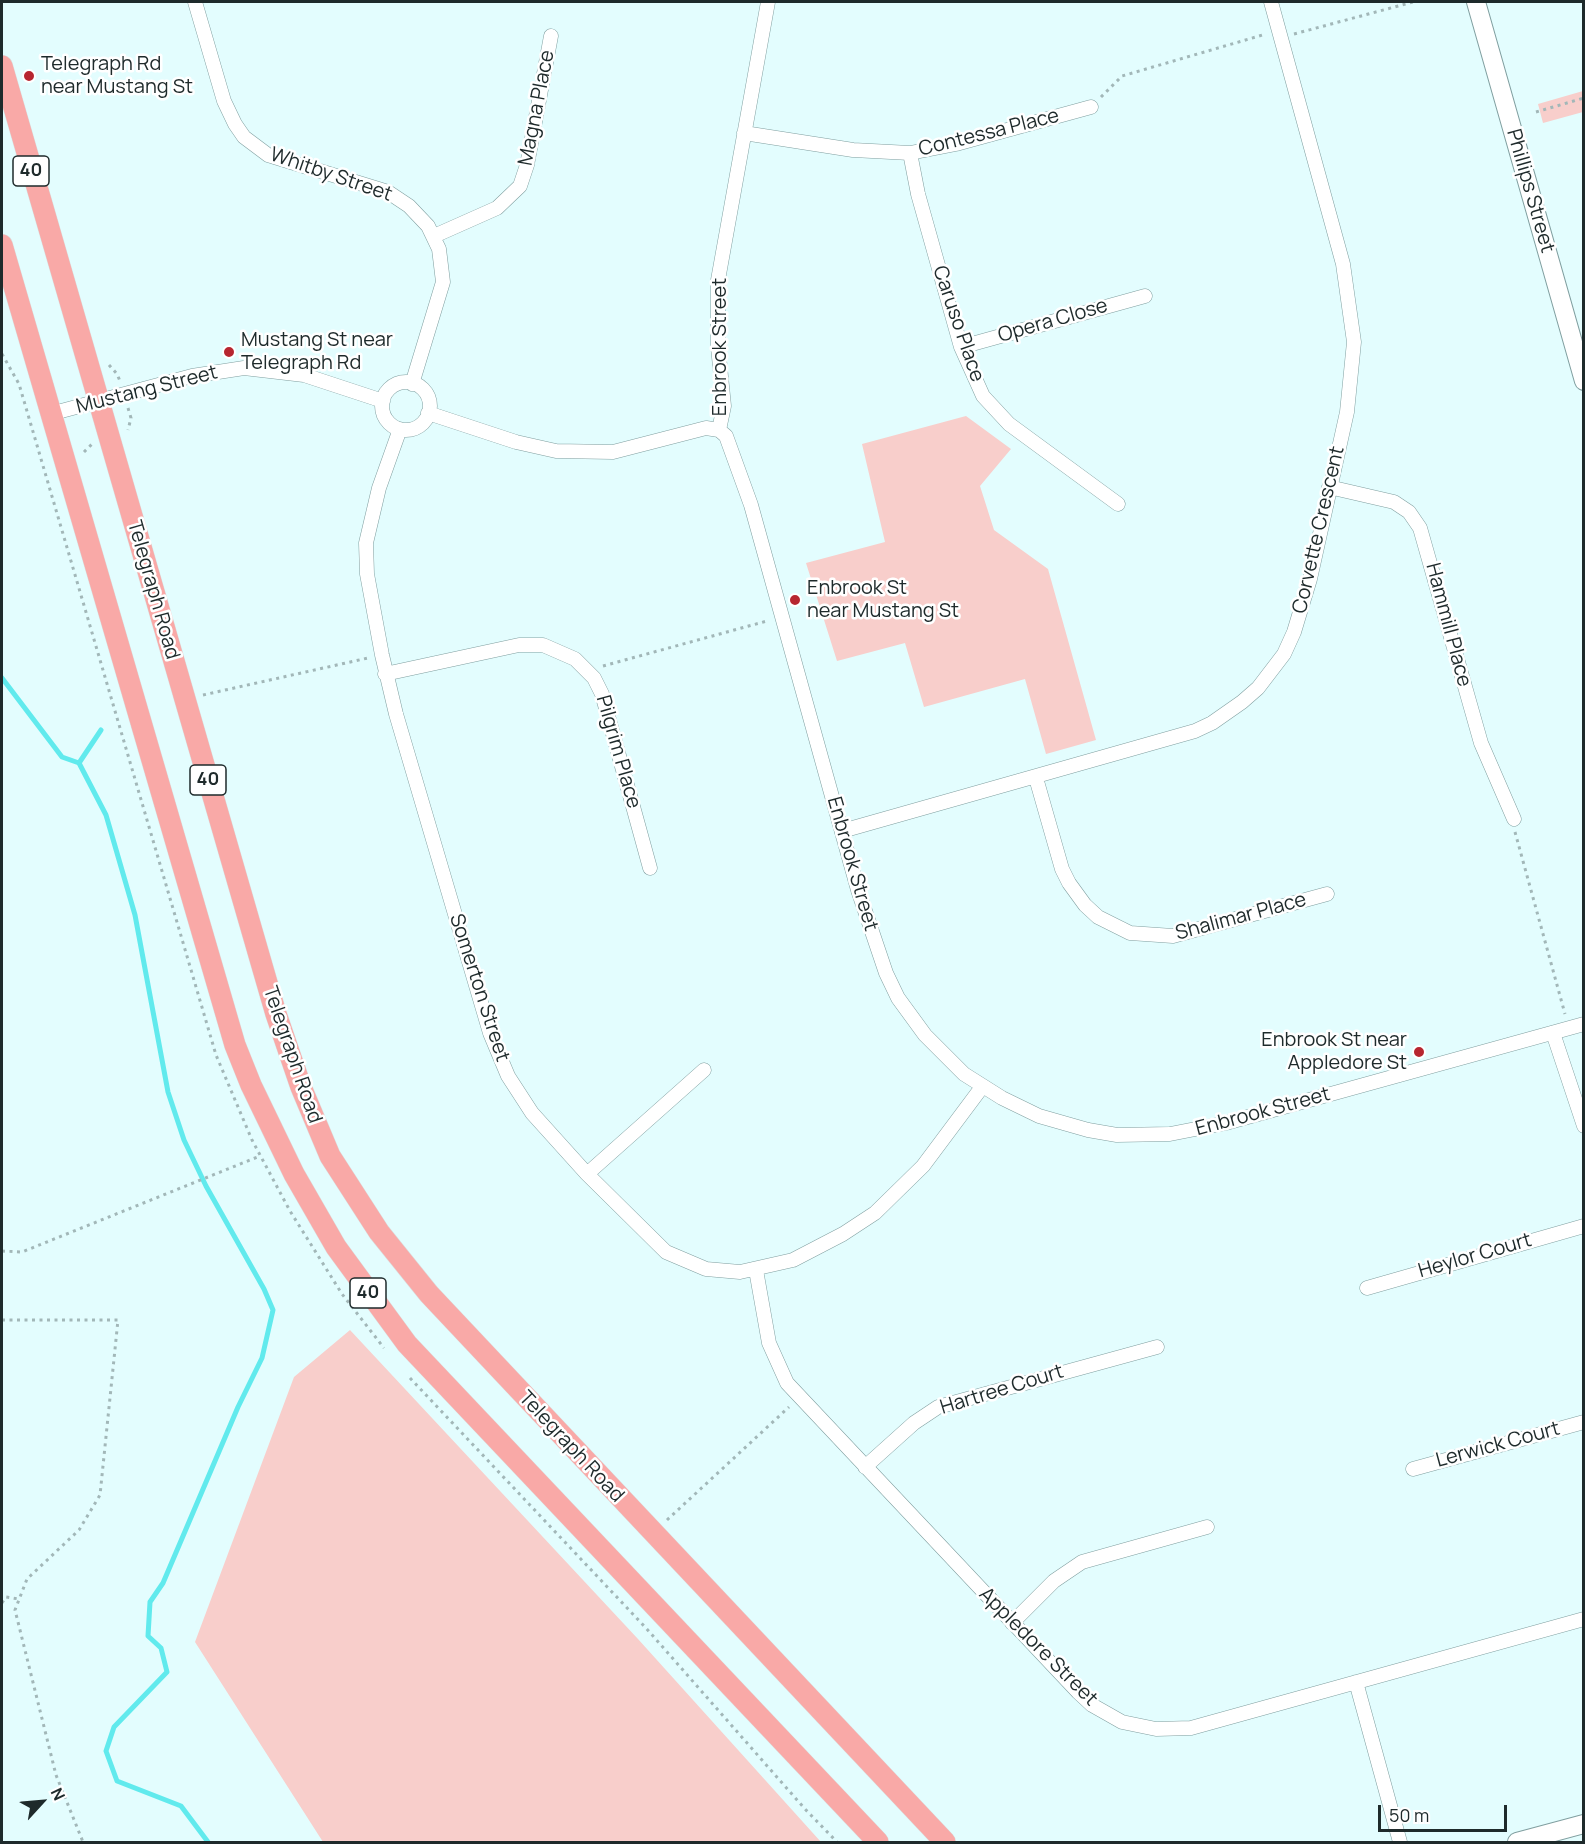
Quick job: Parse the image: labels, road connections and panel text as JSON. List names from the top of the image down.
{
  "streets": {
    "main road": ["40", "Telegraph Road"],
    "street": [
      "Magna Place",
      "Contessa Place",
      "Whitby Street",
      "Phillips Street",
      "Opera Close",
      "Caruso Place",
      "Enbrook Street",
      "Mustang Street",
      "Corvette Crescent",
      "Hammill Place",
      "Pilgrim Place",
      "Shalimar Place",
      "Somerton Street",
      "Heylor Court",
      "Hartree Court",
      "Lerwick Court",
      "Appledore Street"
    ]
  },
  "crossings": [
    ["Magna Place", "Whitby Street"],
    ["Contessa Place", "Caruso Place"],
    ["Contessa Place", "Enbrook Street"],
    ["40", "Mustang Street"],
    ["Whitby Street", "Mustang Street"],
    ["Whitby Street", "Somerton Street"],
    ["Opera Close", "Caruso Place"],
    ["Enbrook Street", "Corvette Crescent"],
    ["Enbrook Street", "Somerton Street"],
    ["Mustang Street", "Telegraph Road"],
    ["Mustang Street", "Somerton Street"],
    ["Corvette Crescent", "Hammill Place"],
    ["Corvette Crescent", "Shalimar Place"],
    ["Pilgrim Place", "Somerton Street"],
    ["Somerton Street", "Appledore Street"],
    ["Hartree Court", "Appledore Street"]
  ],
  "places": [
    "Telegraph Rd near Mustang St",
    "Mustang St near Telegraph Rd",
    "Enbrook St near Mustang St",
    "Enbrook St near Appledore St"
  ],
  "scale_bar": "50 m",
  "north": "top right"
}
